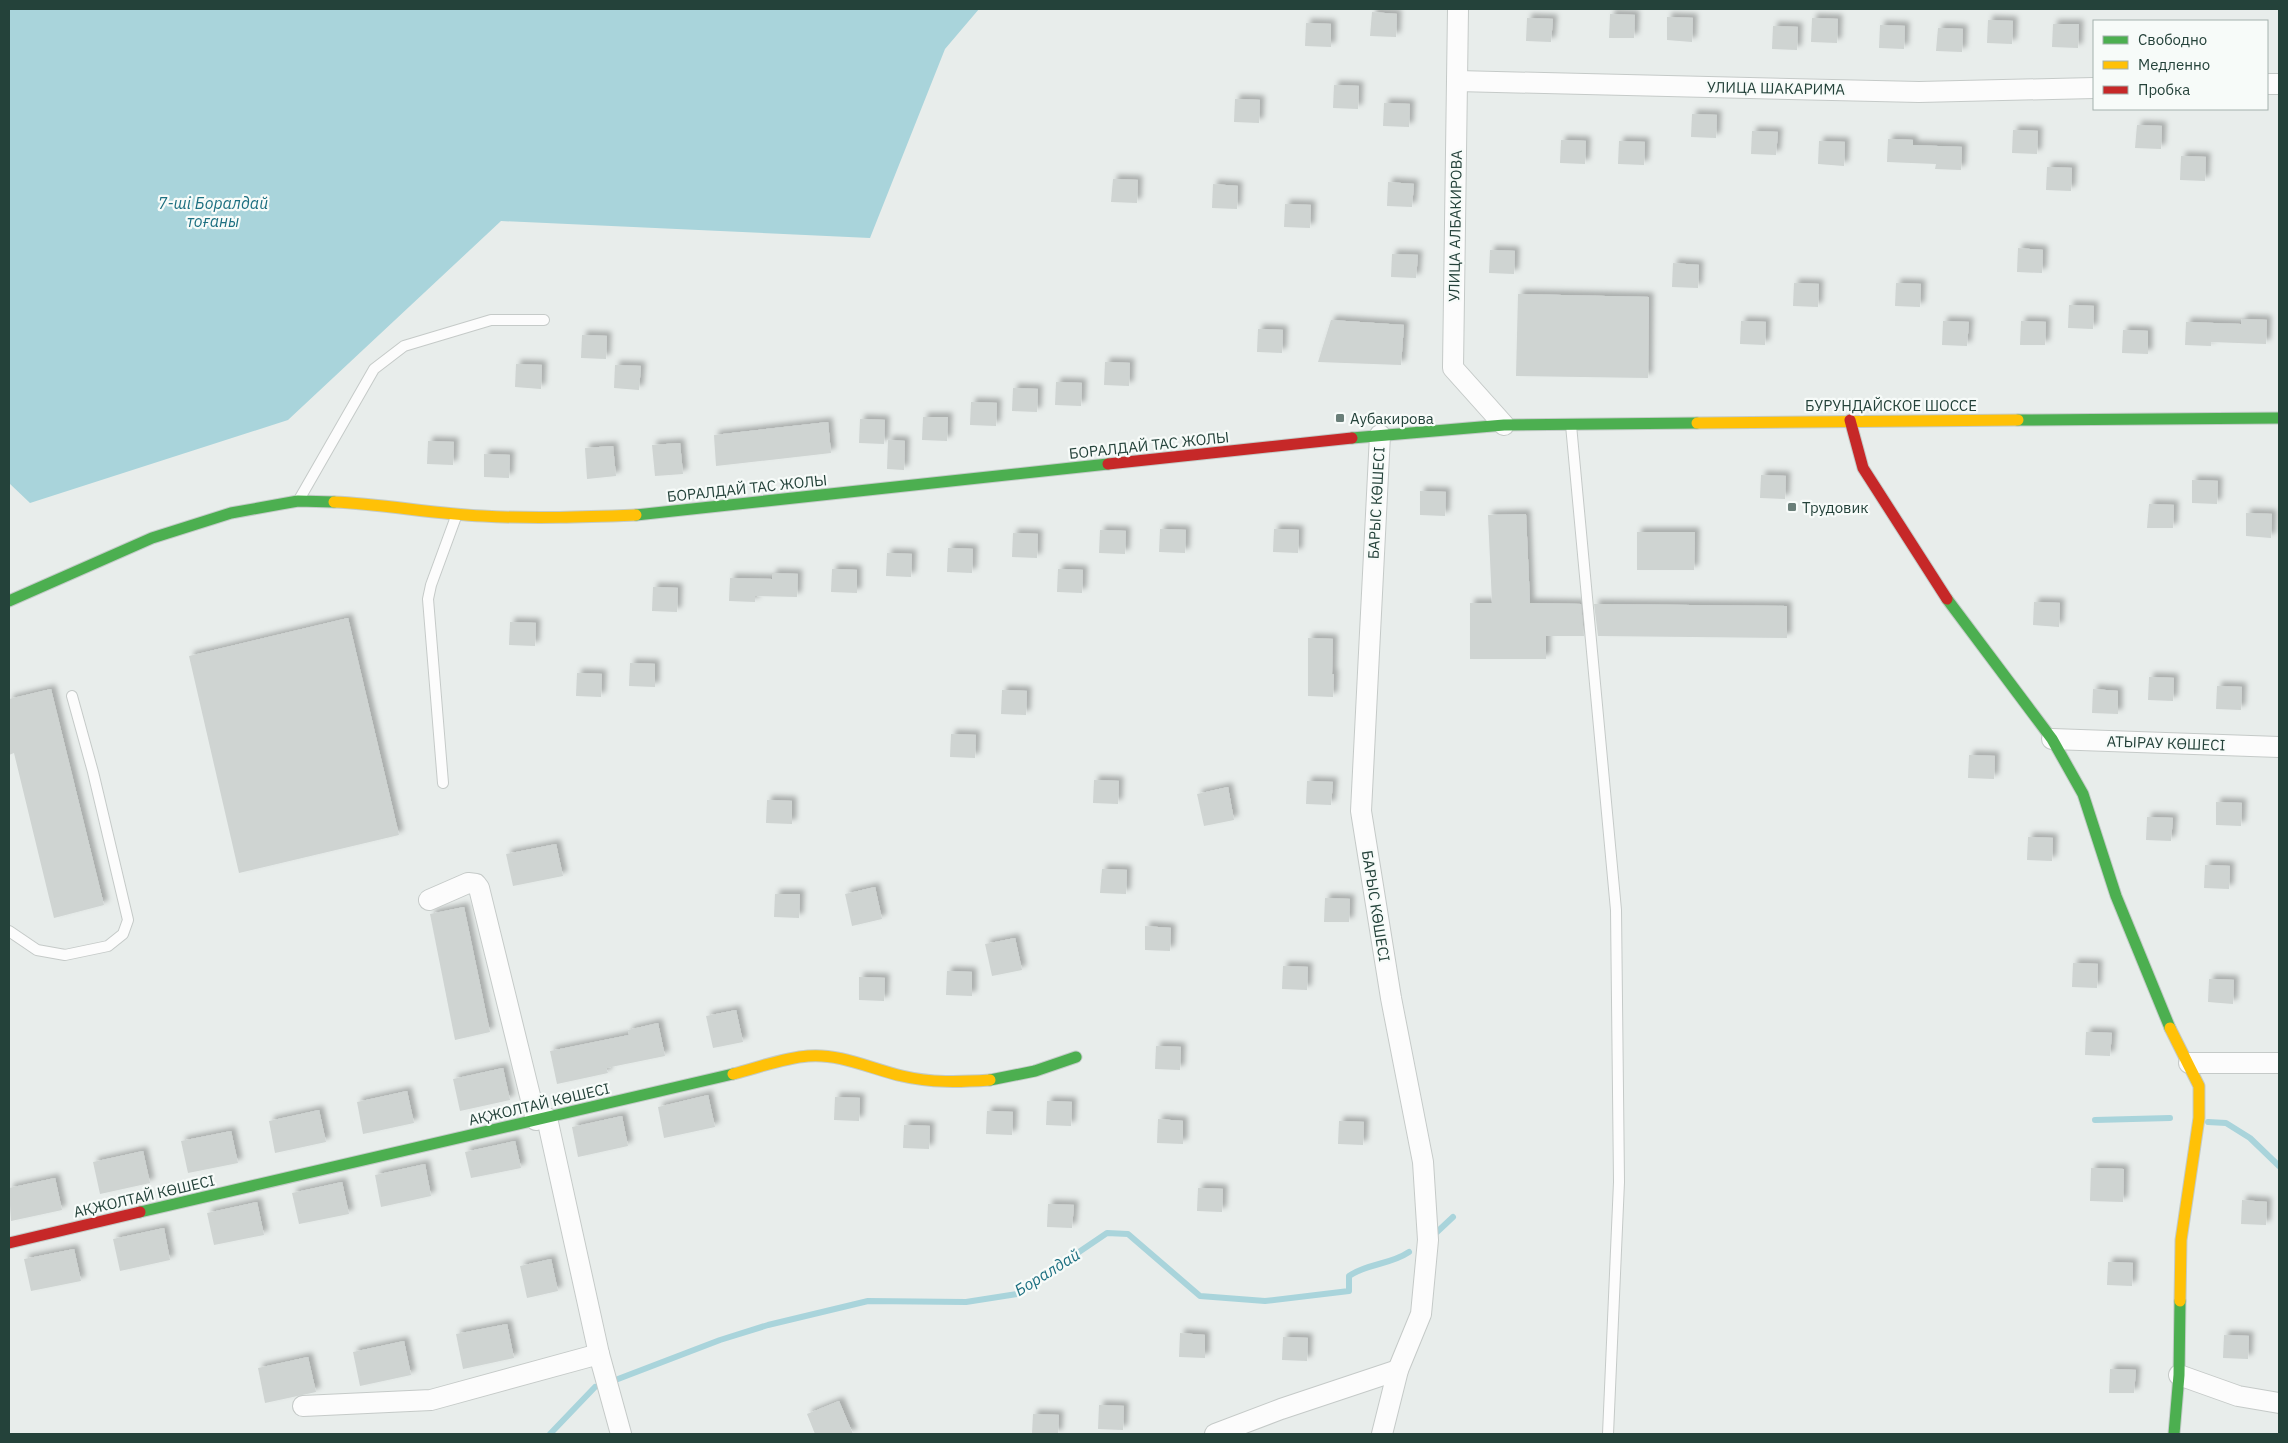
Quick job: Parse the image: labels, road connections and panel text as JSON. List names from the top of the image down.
{
  "streets": {
    "main road": ["БУРУНДАЙСКОЕ ШОССЕ", "БОРАЛДАЙ ТАС ЖОЛЫ", "АҚЖОЛТАЙ КӨШЕСІ"],
    "street": [
      "УЛИЦА ШАКАРИМА",
      "УЛИЦА АЛБАКИРОВА",
      "БАРЫС КӨШЕСІ",
      "АТЫРАУ КӨШЕСІ"
    ]
  },
  "crossings": [
    ["УЛИЦА ШАКАРИМА", "УЛИЦА АЛБАКИРОВА"],
    ["УЛИЦА АЛБАКИРОВА", "БУРУНДАЙСКОЕ ШОССЕ"],
    ["УЛИЦА АЛБАКИРОВА", "БОРАЛДАЙ ТАС ЖОЛЫ"],
    ["БУРУНДАЙСКОЕ ШОССЕ", "БОРАЛДАЙ ТАС ЖОЛЫ"],
    ["БОРАЛДАЙ ТАС ЖОЛЫ", "БАРЫС КӨШЕСІ"]
  ],
  "water": ["7-ші Боралдай тоғаны", "Боралдай"],
  "places": {
    "transit": ["Аубакирова", "Трудовик"]
  },
  "legend": ["Свободно", "Медленно", "Пробка"]
}
